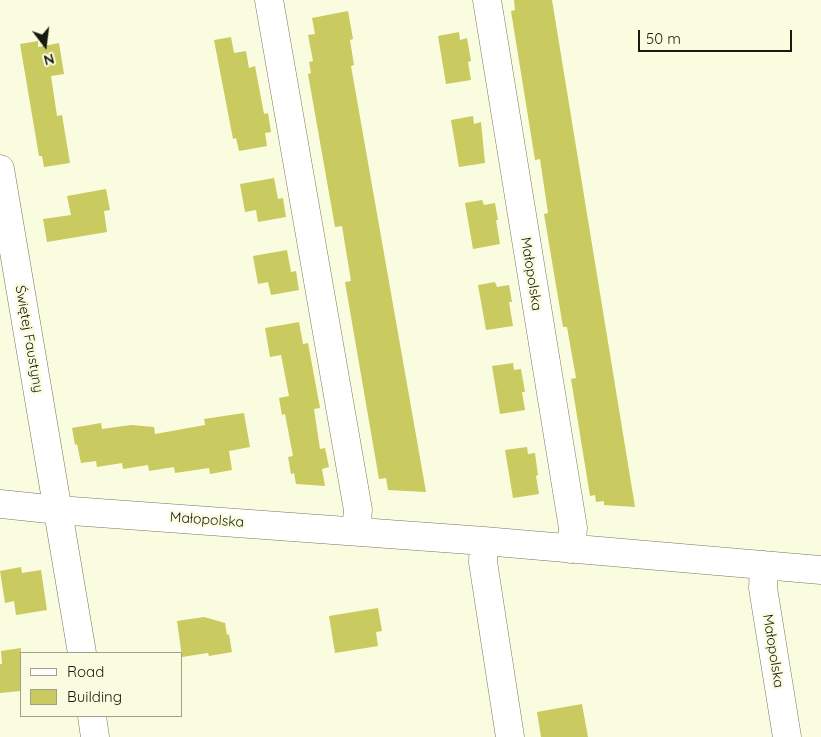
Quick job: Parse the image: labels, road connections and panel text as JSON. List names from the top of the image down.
{
  "streets": {
    "street": ["Małopolska", "Świętej Faustyny"]
  },
  "crossings": [
    ["Małopolska", "Świętej Faustyny"]
  ],
  "legend": ["Road", "Building"],
  "scale_bar": "50 m",
  "north": "bottom"
}
